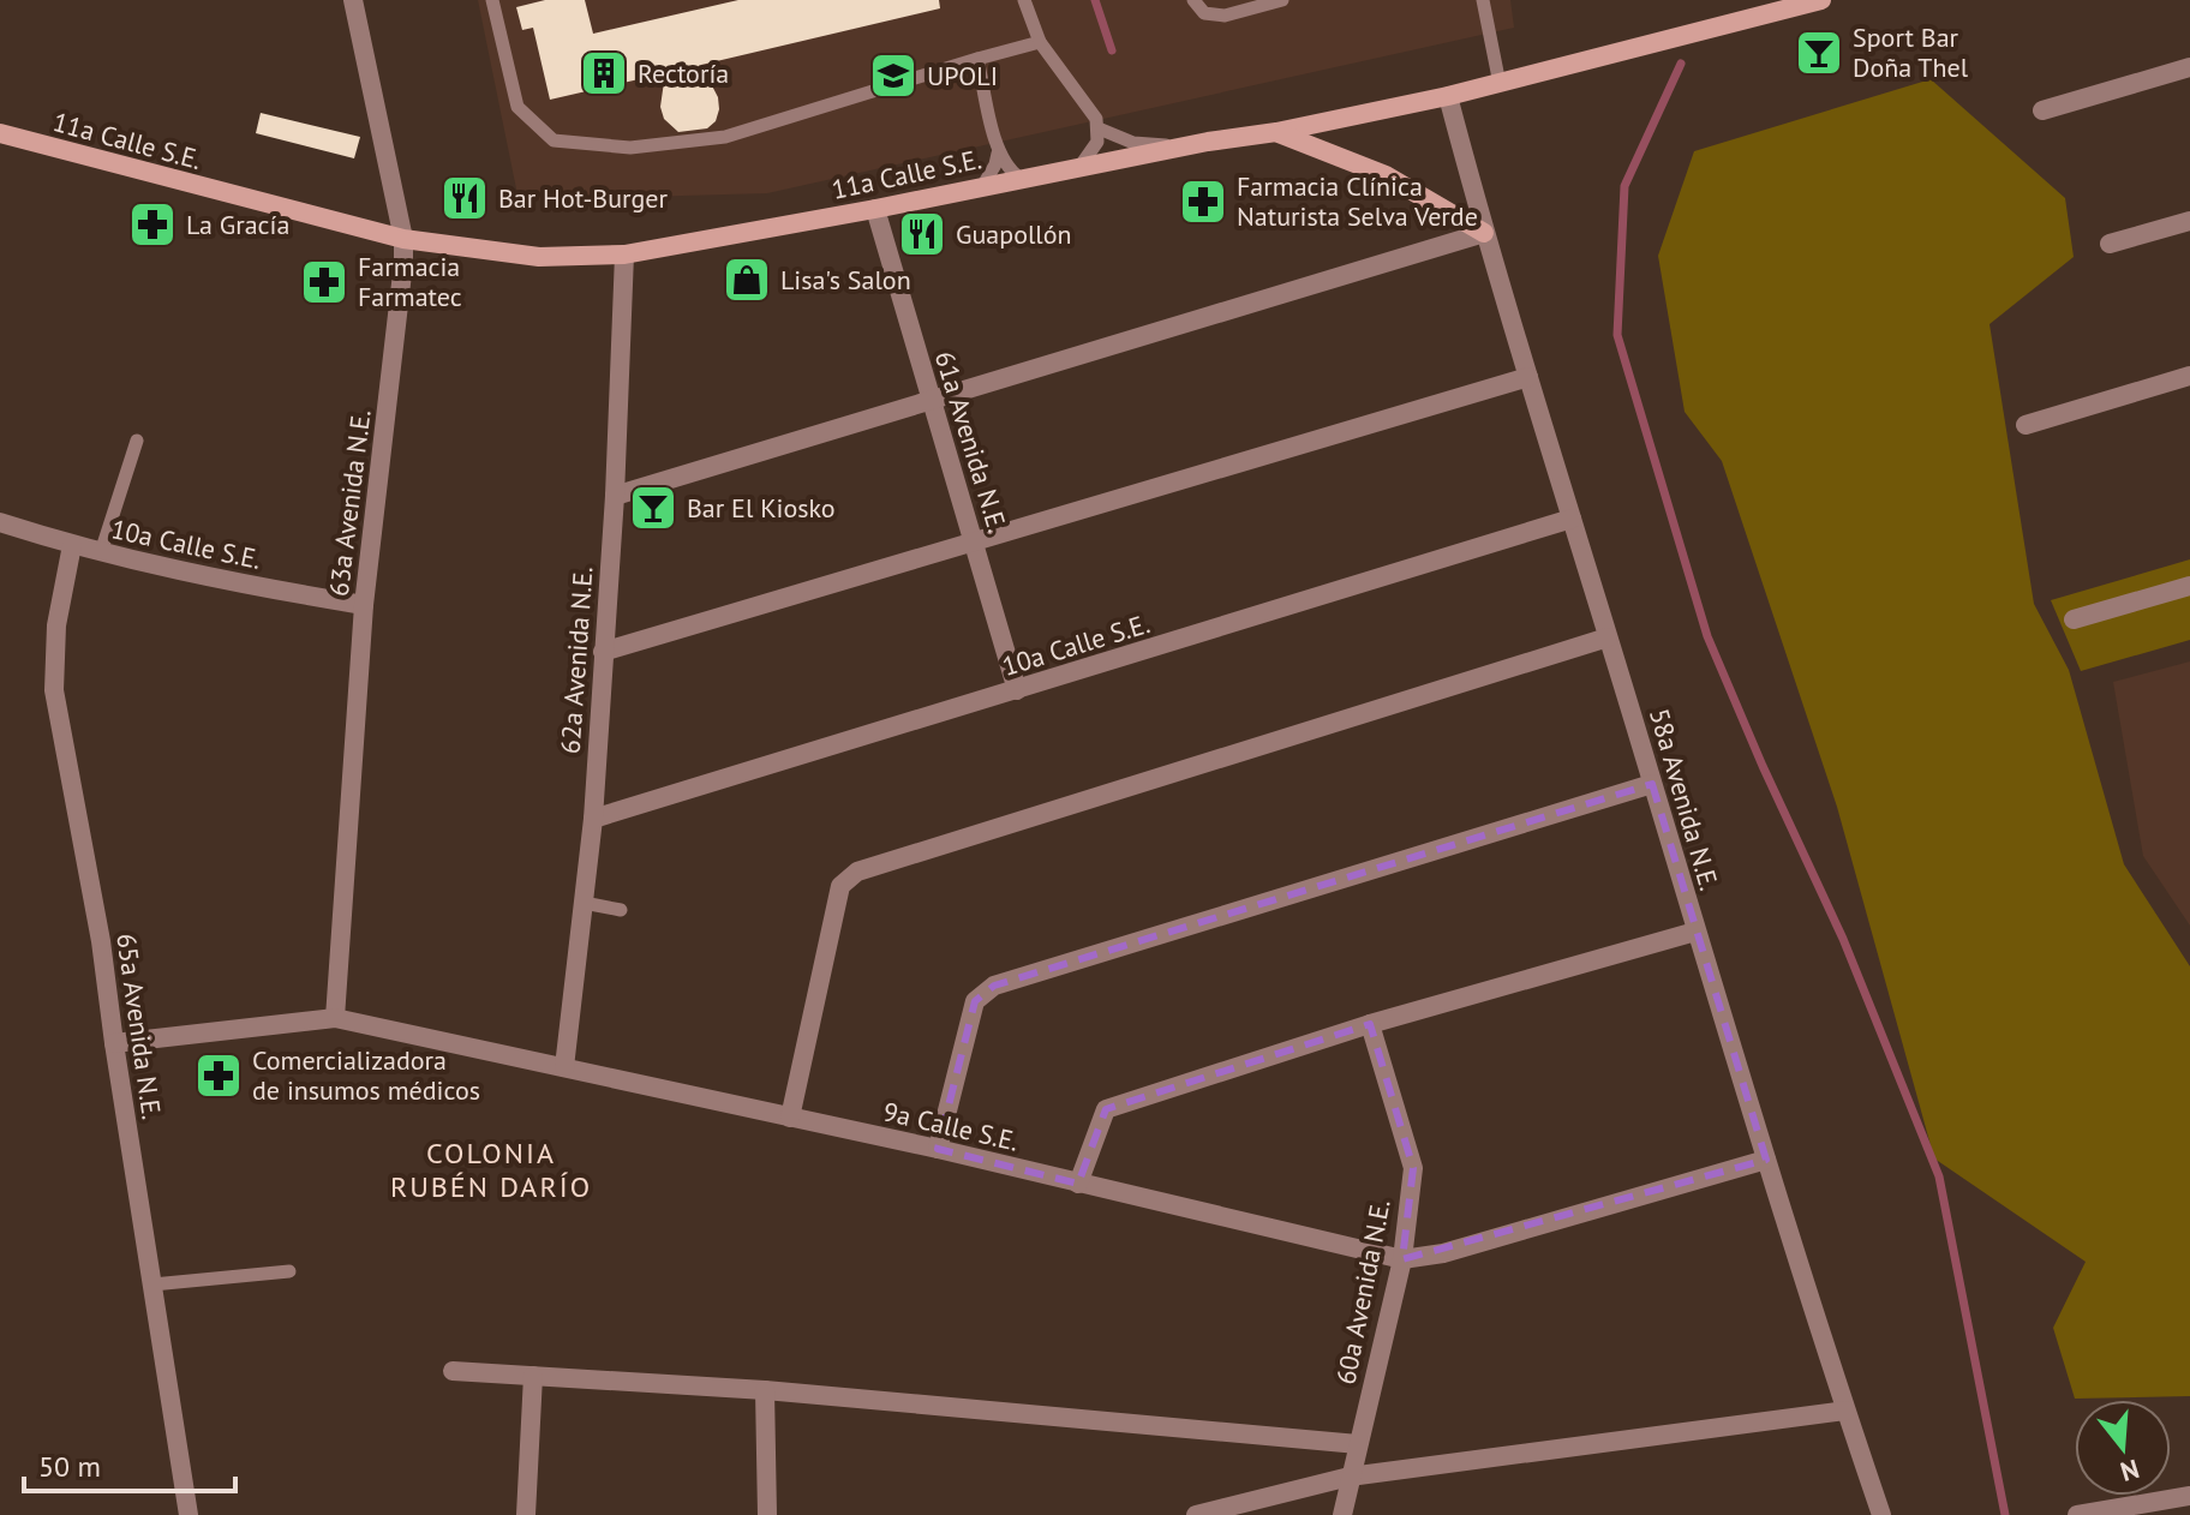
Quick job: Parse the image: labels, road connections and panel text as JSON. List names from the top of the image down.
{
  "streets": {
    "street": [
      "11a Calle S.E.",
      "61a Avenida N.E.",
      "63a Avenida N.E.",
      "10a Calle S.E.",
      "62a Avenida N.E.",
      "58a Avenida N.E.",
      "65a Avenida N.E.",
      "9a Calle S.E.",
      "60a Avenida N.E."
    ]
  },
  "crossings": [
    ["11a Calle S.E.", "61a Avenida N.E."],
    ["11a Calle S.E.", "63a Avenida N.E."],
    ["11a Calle S.E.", "62a Avenida N.E."],
    ["11a Calle S.E.", "58a Avenida N.E."],
    ["61a Avenida N.E.", "10a Calle S.E."],
    ["63a Avenida N.E.", "10a Calle S.E."],
    ["63a Avenida N.E.", "9a Calle S.E."],
    ["10a Calle S.E.", "62a Avenida N.E."],
    ["10a Calle S.E.", "58a Avenida N.E."],
    ["10a Calle S.E.", "65a Avenida N.E."],
    ["62a Avenida N.E.", "9a Calle S.E."],
    ["58a Avenida N.E.", "9a Calle S.E."],
    ["65a Avenida N.E.", "9a Calle S.E."],
    ["9a Calle S.E.", "60a Avenida N.E."]
  ],
  "districts": ["COLONIA RUBÉN DARÍO"],
  "places": {
    "bar": ["Sport Bar Doña Thel", "Bar El Kiosko"],
    "building": ["Rectoría"],
    "school or university": ["UPOLI"],
    "restaurant": ["Bar Hot-Burger", "Guapollón"],
    "pharmacy": [
      "Farmacia Clínica Naturista Selva Verde",
      "La Gracía",
      "Farmacia Farmatec",
      "Comercializadora de insumos médicos"
    ],
    "shop": ["Lisa's Salon"]
  },
  "scale_bar": "50 m",
  "north": "bottom"
}
